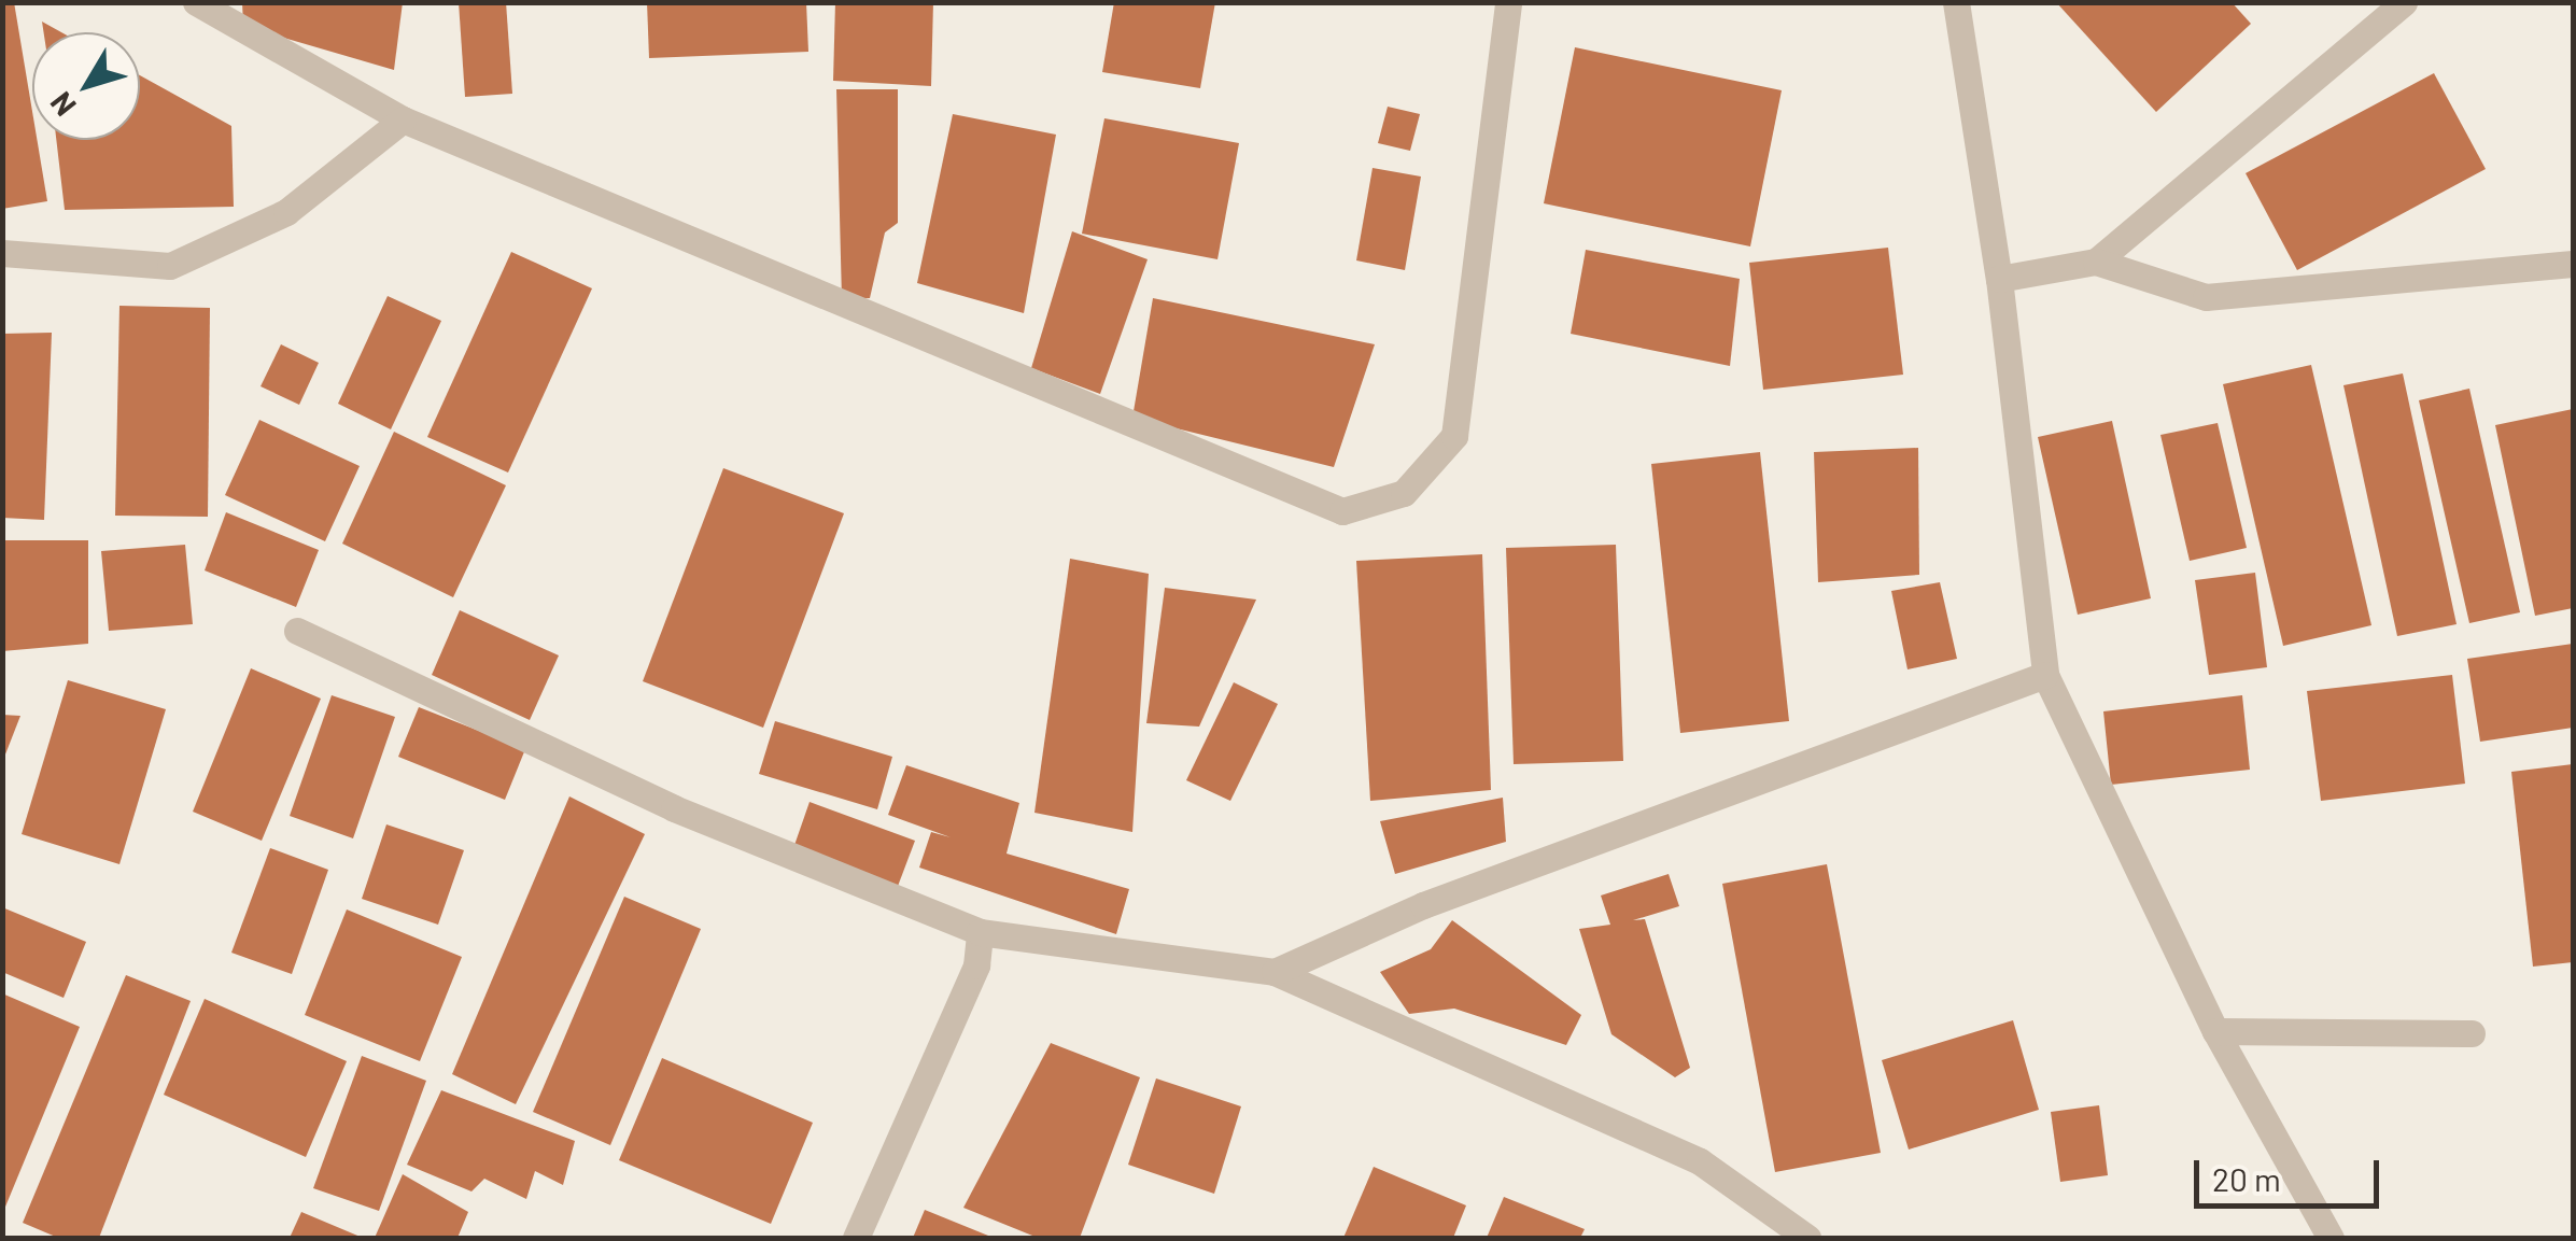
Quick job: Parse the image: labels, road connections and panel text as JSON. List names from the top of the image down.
{
  "scale_bar": "20 m",
  "north": "bottom left"
}
